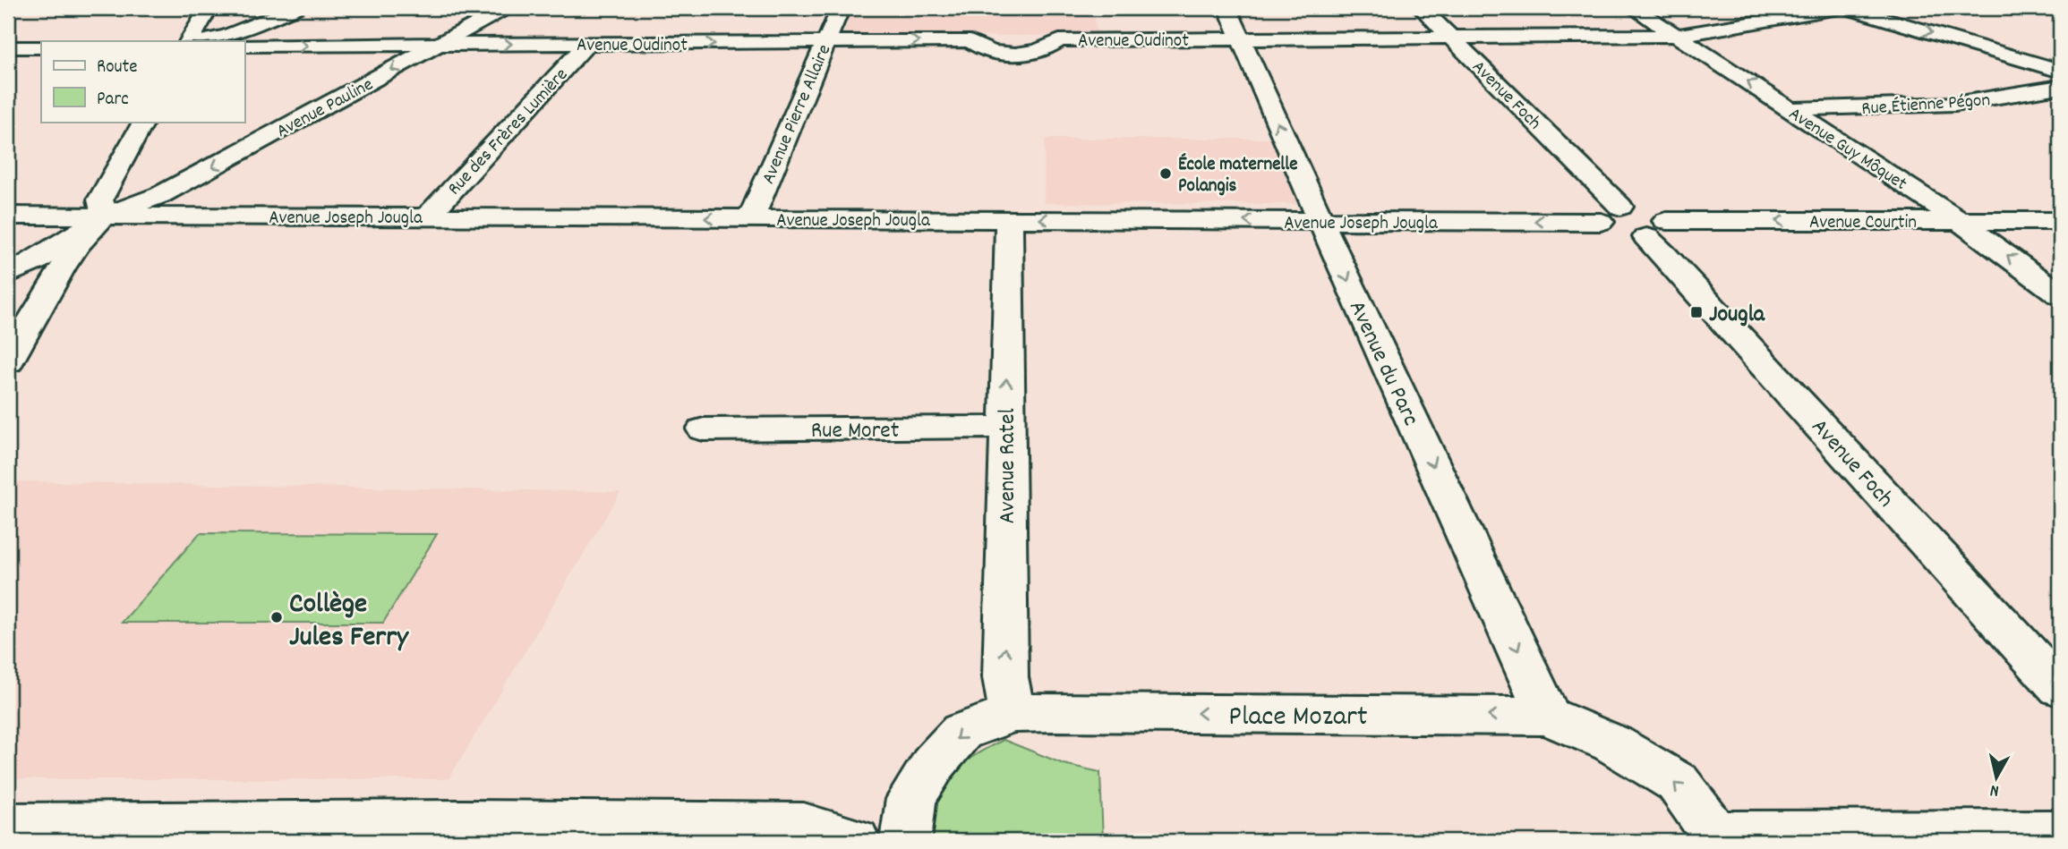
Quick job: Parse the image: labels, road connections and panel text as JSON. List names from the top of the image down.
{
  "streets": {
    "street": [
      "Avenue Oudinot",
      "Avenue Foch",
      "Rue Étienne Pégon",
      "Avenue Pauline",
      "Avenue Pierre Allaire",
      "Rue des Frères Lumière",
      "Avenue Guy Môquet",
      "Avenue Joseph Jougla",
      "Avenue Courtin",
      "Avenue du Parc",
      "Rue Moret",
      "Avenue Ratel",
      "Place Mozart"
    ]
  },
  "crossings": [
    ["Avenue Oudinot", "Avenue Foch"],
    ["Avenue Oudinot", "Avenue Pauline"],
    ["Avenue Oudinot", "Avenue Pierre Allaire"],
    ["Avenue Oudinot", "Rue des Frères Lumière"],
    ["Avenue Oudinot", "Avenue Guy Môquet"],
    ["Avenue Oudinot", "Avenue du Parc"],
    ["Avenue Foch", "Avenue Joseph Jougla"],
    ["Avenue Foch", "Avenue Courtin"],
    ["Rue Étienne Pégon", "Avenue Guy Môquet"],
    ["Avenue Pauline", "Avenue Joseph Jougla"],
    ["Avenue Pierre Allaire", "Avenue Joseph Jougla"],
    ["Rue des Frères Lumière", "Avenue Joseph Jougla"],
    ["Avenue Guy Môquet", "Avenue Courtin"],
    ["Avenue Joseph Jougla", "Avenue Courtin"],
    ["Avenue Joseph Jougla", "Avenue du Parc"],
    ["Avenue Joseph Jougla", "Avenue Ratel"],
    ["Avenue du Parc", "Place Mozart"],
    ["Rue Moret", "Avenue Ratel"],
    ["Avenue Ratel", "Place Mozart"]
  ],
  "one_way": [
    "Avenue Oudinot",
    "Avenue Pauline",
    "Avenue Guy Môquet",
    "Avenue Joseph Jougla",
    "Avenue Ratel",
    "Place Mozart"
  ],
  "places": {
    "other": ["École maternelle Polangis", "Collège Jules Ferry"],
    "transit": ["Jougla"]
  },
  "legend": ["Route", "Parc"],
  "north": "bottom"
}
